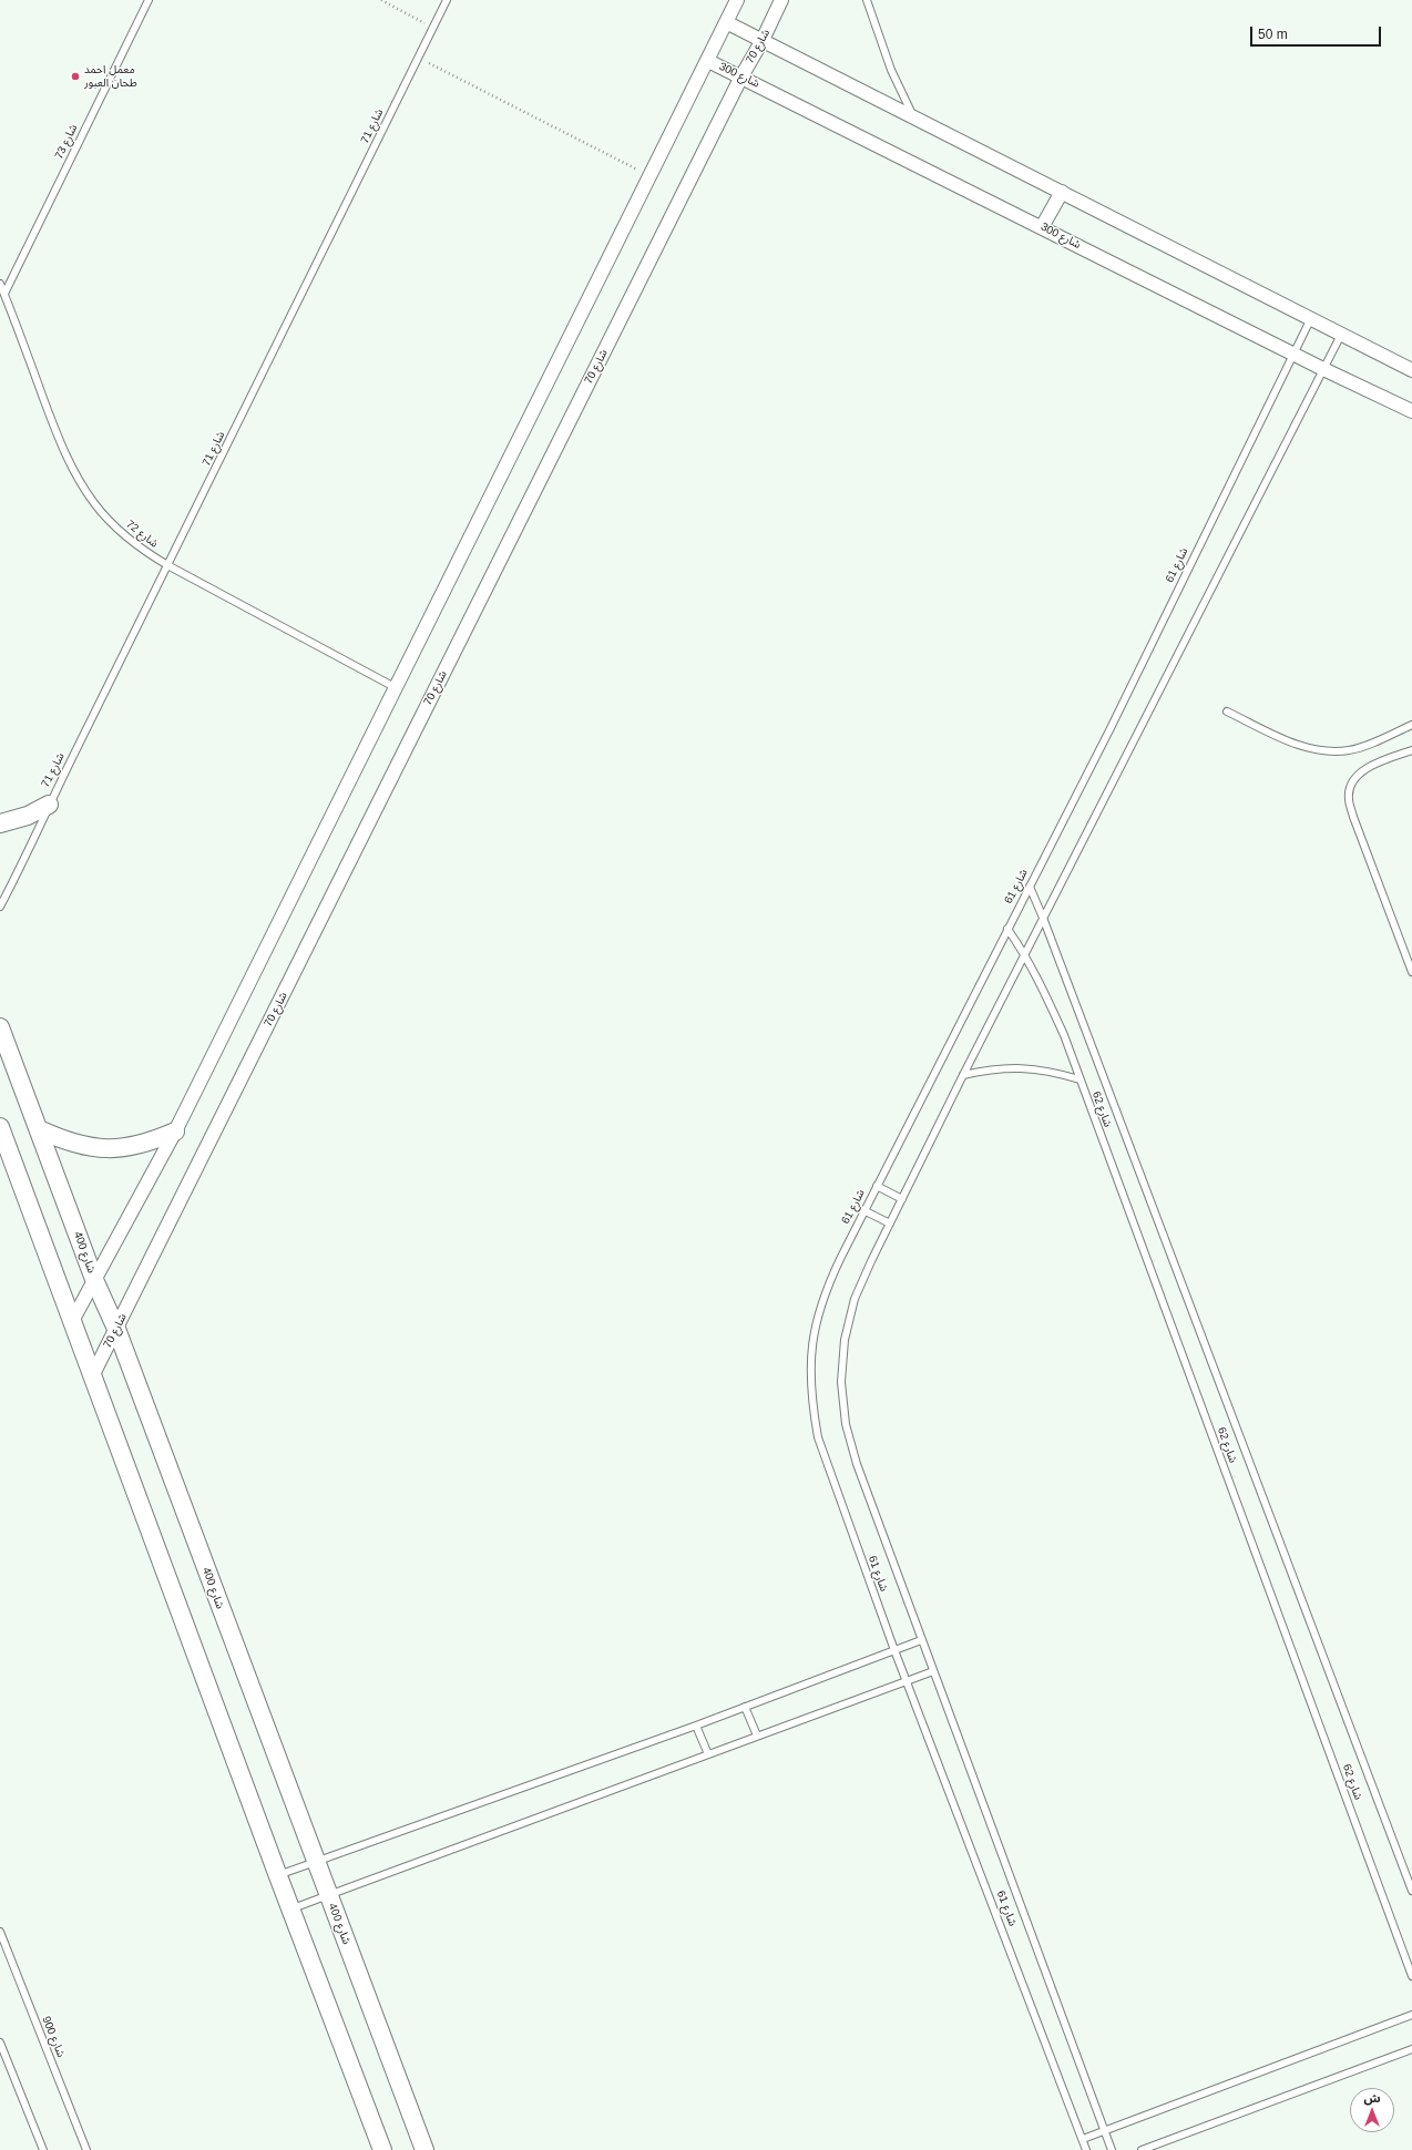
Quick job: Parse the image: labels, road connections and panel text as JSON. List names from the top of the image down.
{
  "streets": {
    "street": ["شارع 70", "شارع 300", "شارع 400"],
    "lane": [
      "شارع 71",
      "شارع 73",
      "شارع 72",
      "شارع 61",
      "شارع 62",
      "شارع 900"
    ]
  },
  "crossings": [
    ["شارع 70", "شارع 300"],
    ["شارع 70", "شارع 400"],
    ["شارع 300", "شارع 61"],
    ["شارع 71", "شارع 72"],
    ["شارع 73", "شارع 72"],
    ["شارع 61", "شارع 62"]
  ],
  "places": ["معمل احمد طحان العبور"],
  "scale_bar": "50 m",
  "north": "top"
}
